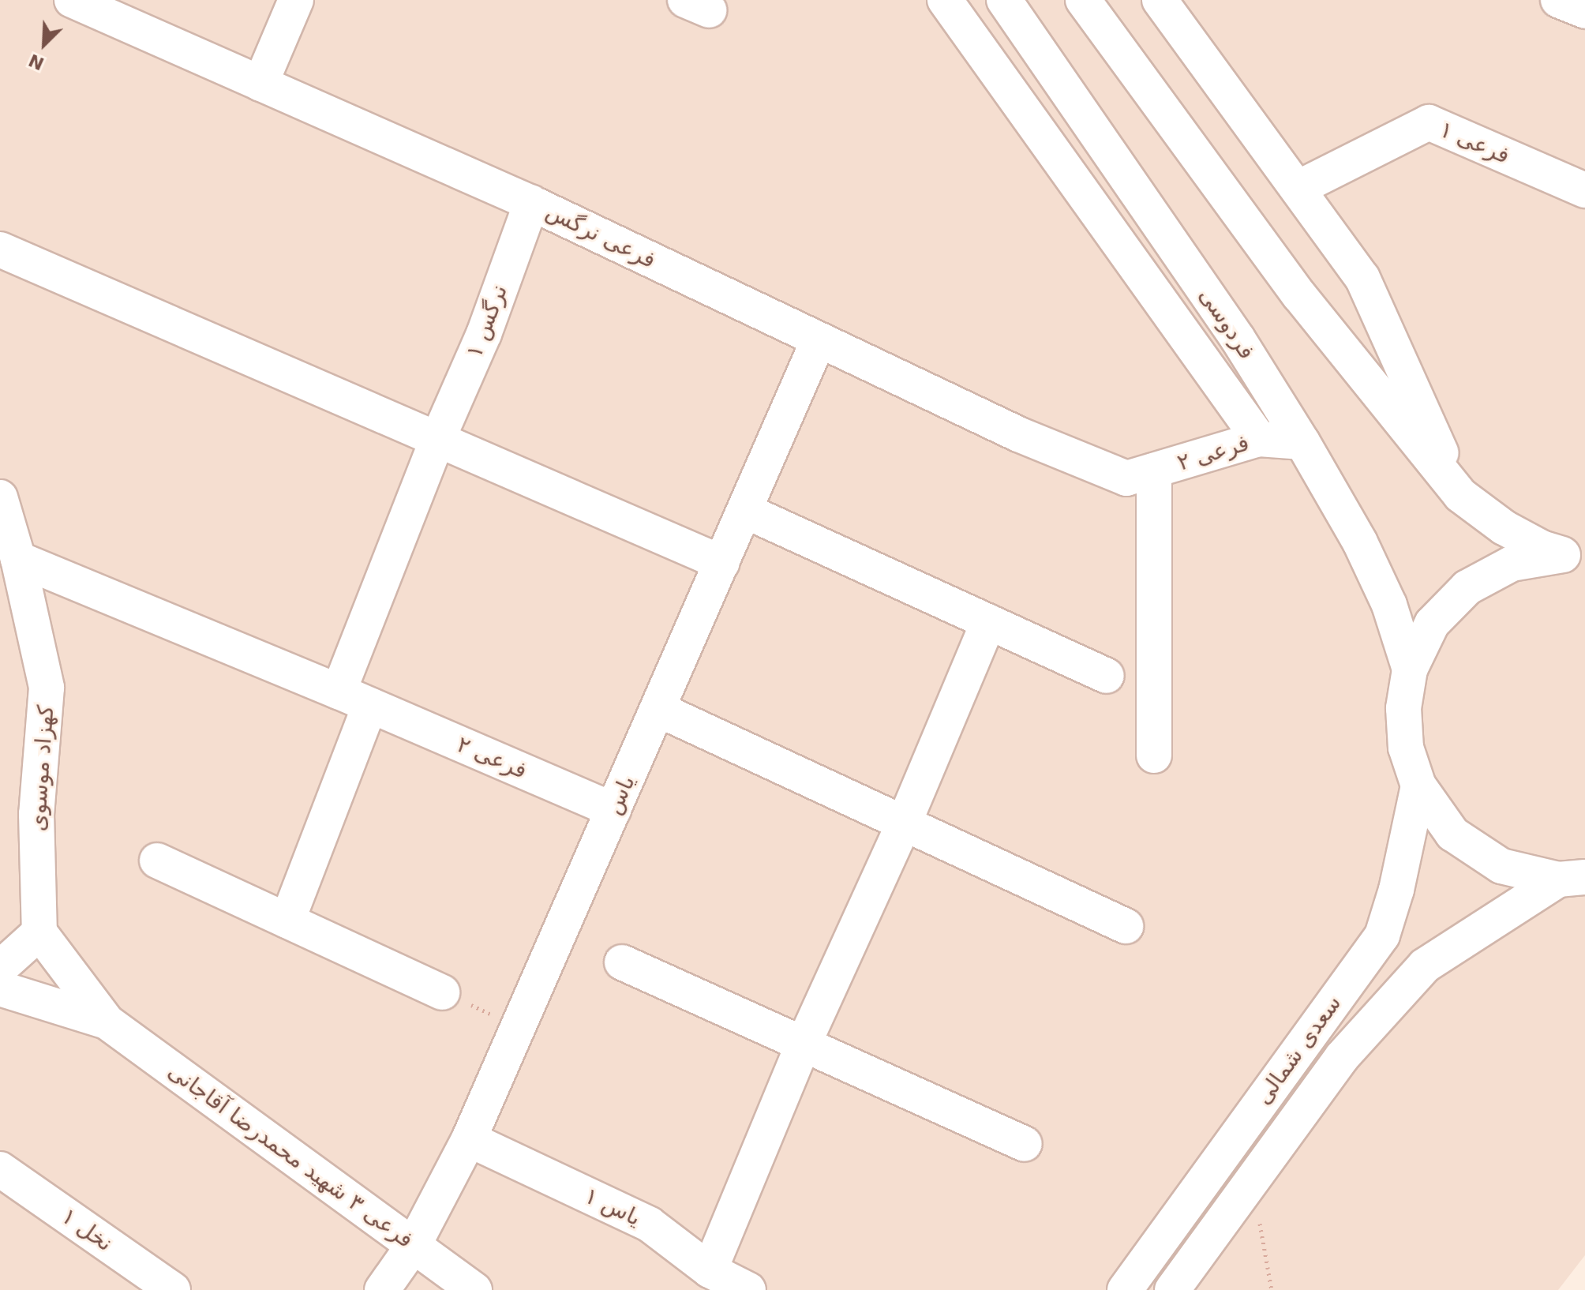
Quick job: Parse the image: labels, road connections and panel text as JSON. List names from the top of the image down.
{
  "streets": {
    "street": [
      "فرعی ۱",
      "فرعی نرگس",
      "نرگس ۱",
      "فردوسی",
      "فرعی ۲",
      "کهزاد موسوی",
      "یاس",
      "سعدی شمالی",
      "فرعی ۳ شهید محمدرضا آقاجانی",
      "یاس ۱",
      "نخل ۱"
    ]
  },
  "crossings": [
    ["فرعی نرگس", "نرگس ۱"],
    ["فرعی نرگس", "فرعی ۲"],
    ["فرعی نرگس", "یاس"],
    ["نرگس ۱", "فرعی ۲"],
    ["فردوسی", "فرعی ۲"],
    ["فرعی ۲", "کهزاد موسوی"],
    ["فرعی ۲", "یاس"],
    ["یاس", "فرعی ۳ شهید محمدرضا آقاجانی"],
    ["یاس", "یاس ۱"]
  ],
  "north": "bottom left"
}
